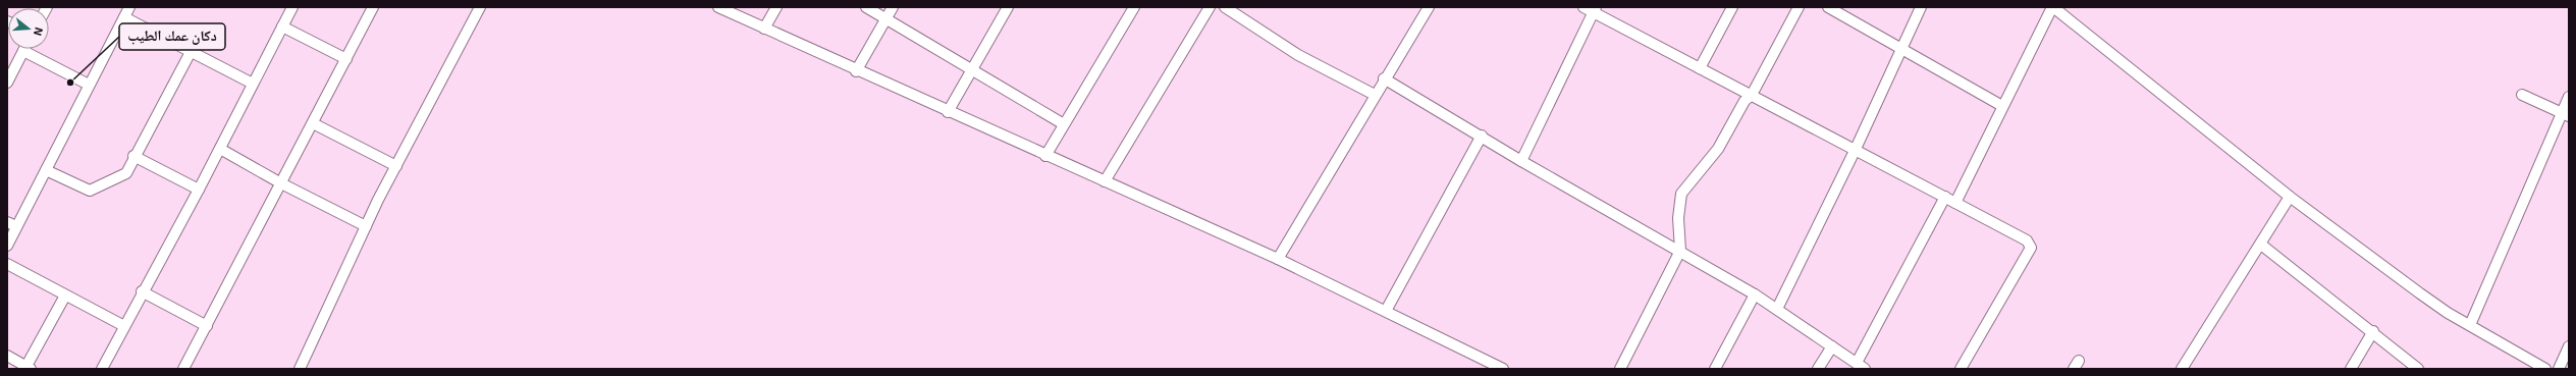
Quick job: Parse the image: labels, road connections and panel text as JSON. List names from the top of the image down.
{
  "places": ["دكان عمك الطيب"],
  "north": "right"
}
